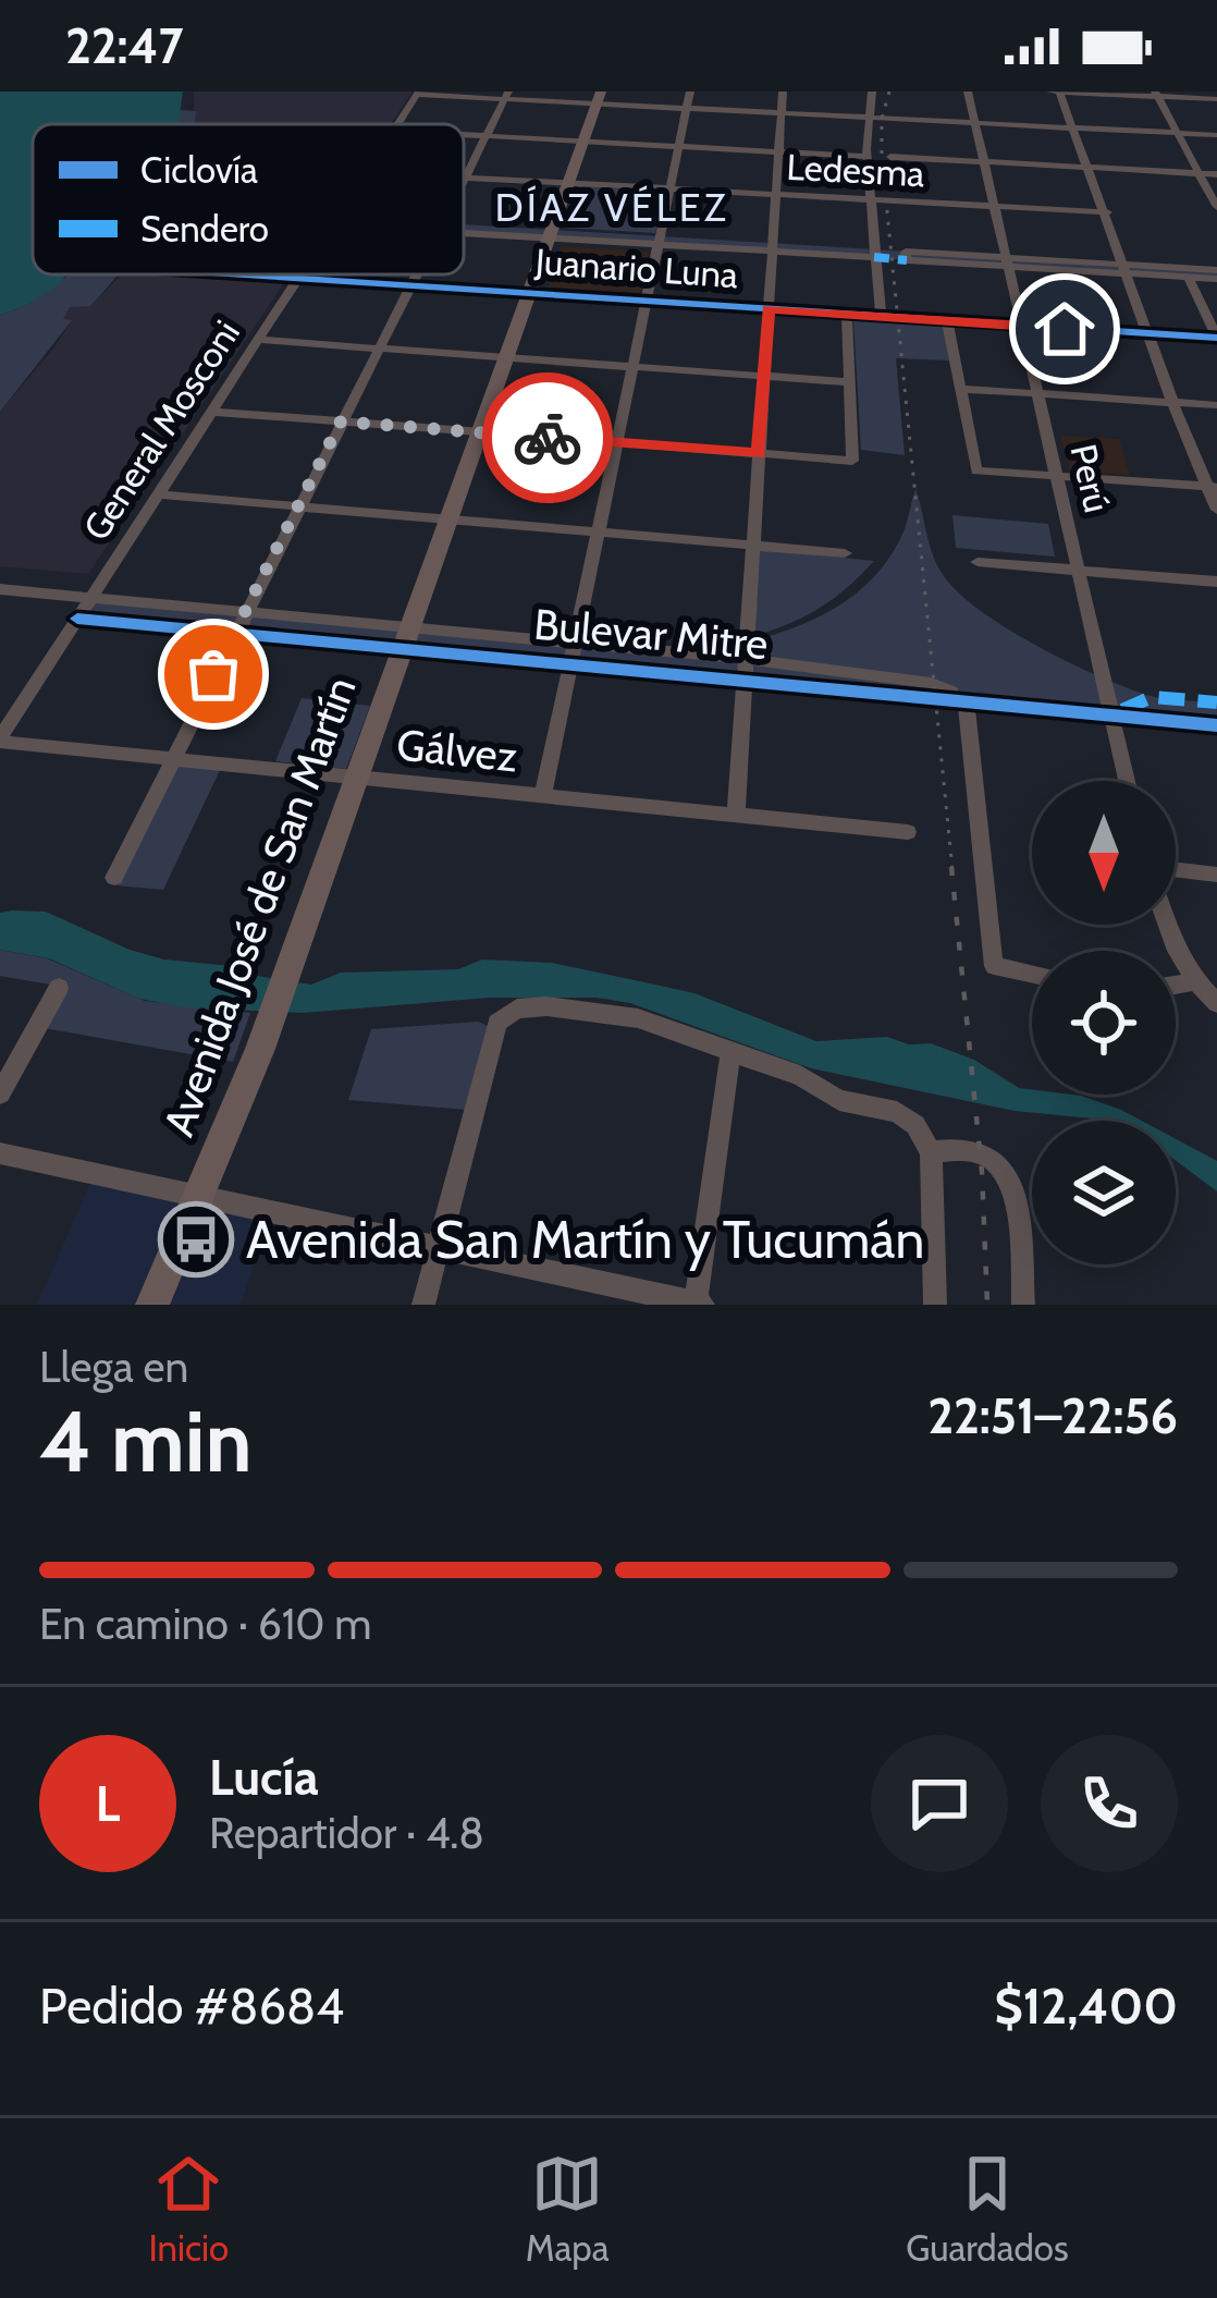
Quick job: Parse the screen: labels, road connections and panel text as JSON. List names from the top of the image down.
{
  "streets": {
    "main road": ["Avenida José de San Martín"],
    "street": [
      "Ledesma",
      "Juanario Luna",
      "General Mosconi",
      "Perú",
      "Bulevar Mitre",
      "Gálvez"
    ]
  },
  "crossings": [
    ["Ledesma", "Perú"],
    ["Ledesma", "Avenida José de San Martín"],
    ["Juanario Luna", "General Mosconi"],
    ["Juanario Luna", "Perú"],
    ["Juanario Luna", "Avenida José de San Martín"],
    ["General Mosconi", "Bulevar Mitre"],
    ["General Mosconi", "Gálvez"],
    ["Perú", "Bulevar Mitre"],
    ["Bulevar Mitre", "Avenida José de San Martín"],
    ["Gálvez", "Avenida José de San Martín"]
  ],
  "districts": ["DÍAZ VÉLEZ"],
  "places": {
    "bus stop": ["Avenida San Martín y Tucumán"]
  },
  "legend": ["Ciclovía", "Sendero"],
  "north": "bottom",
  "page": {
    "status": "22:47",
    "heading": ["4 min", "Llega en", "22:51–22:56"],
    "panel": [
      "Lucía",
      "Repartidor · 4.8",
      "Pedido #8684",
      "$12,400"
    ],
    "bar": "En camino · 610 m",
    "round": "L",
    "tabs": ["Inicio", "Mapa", "Guardados"]
  }
}
